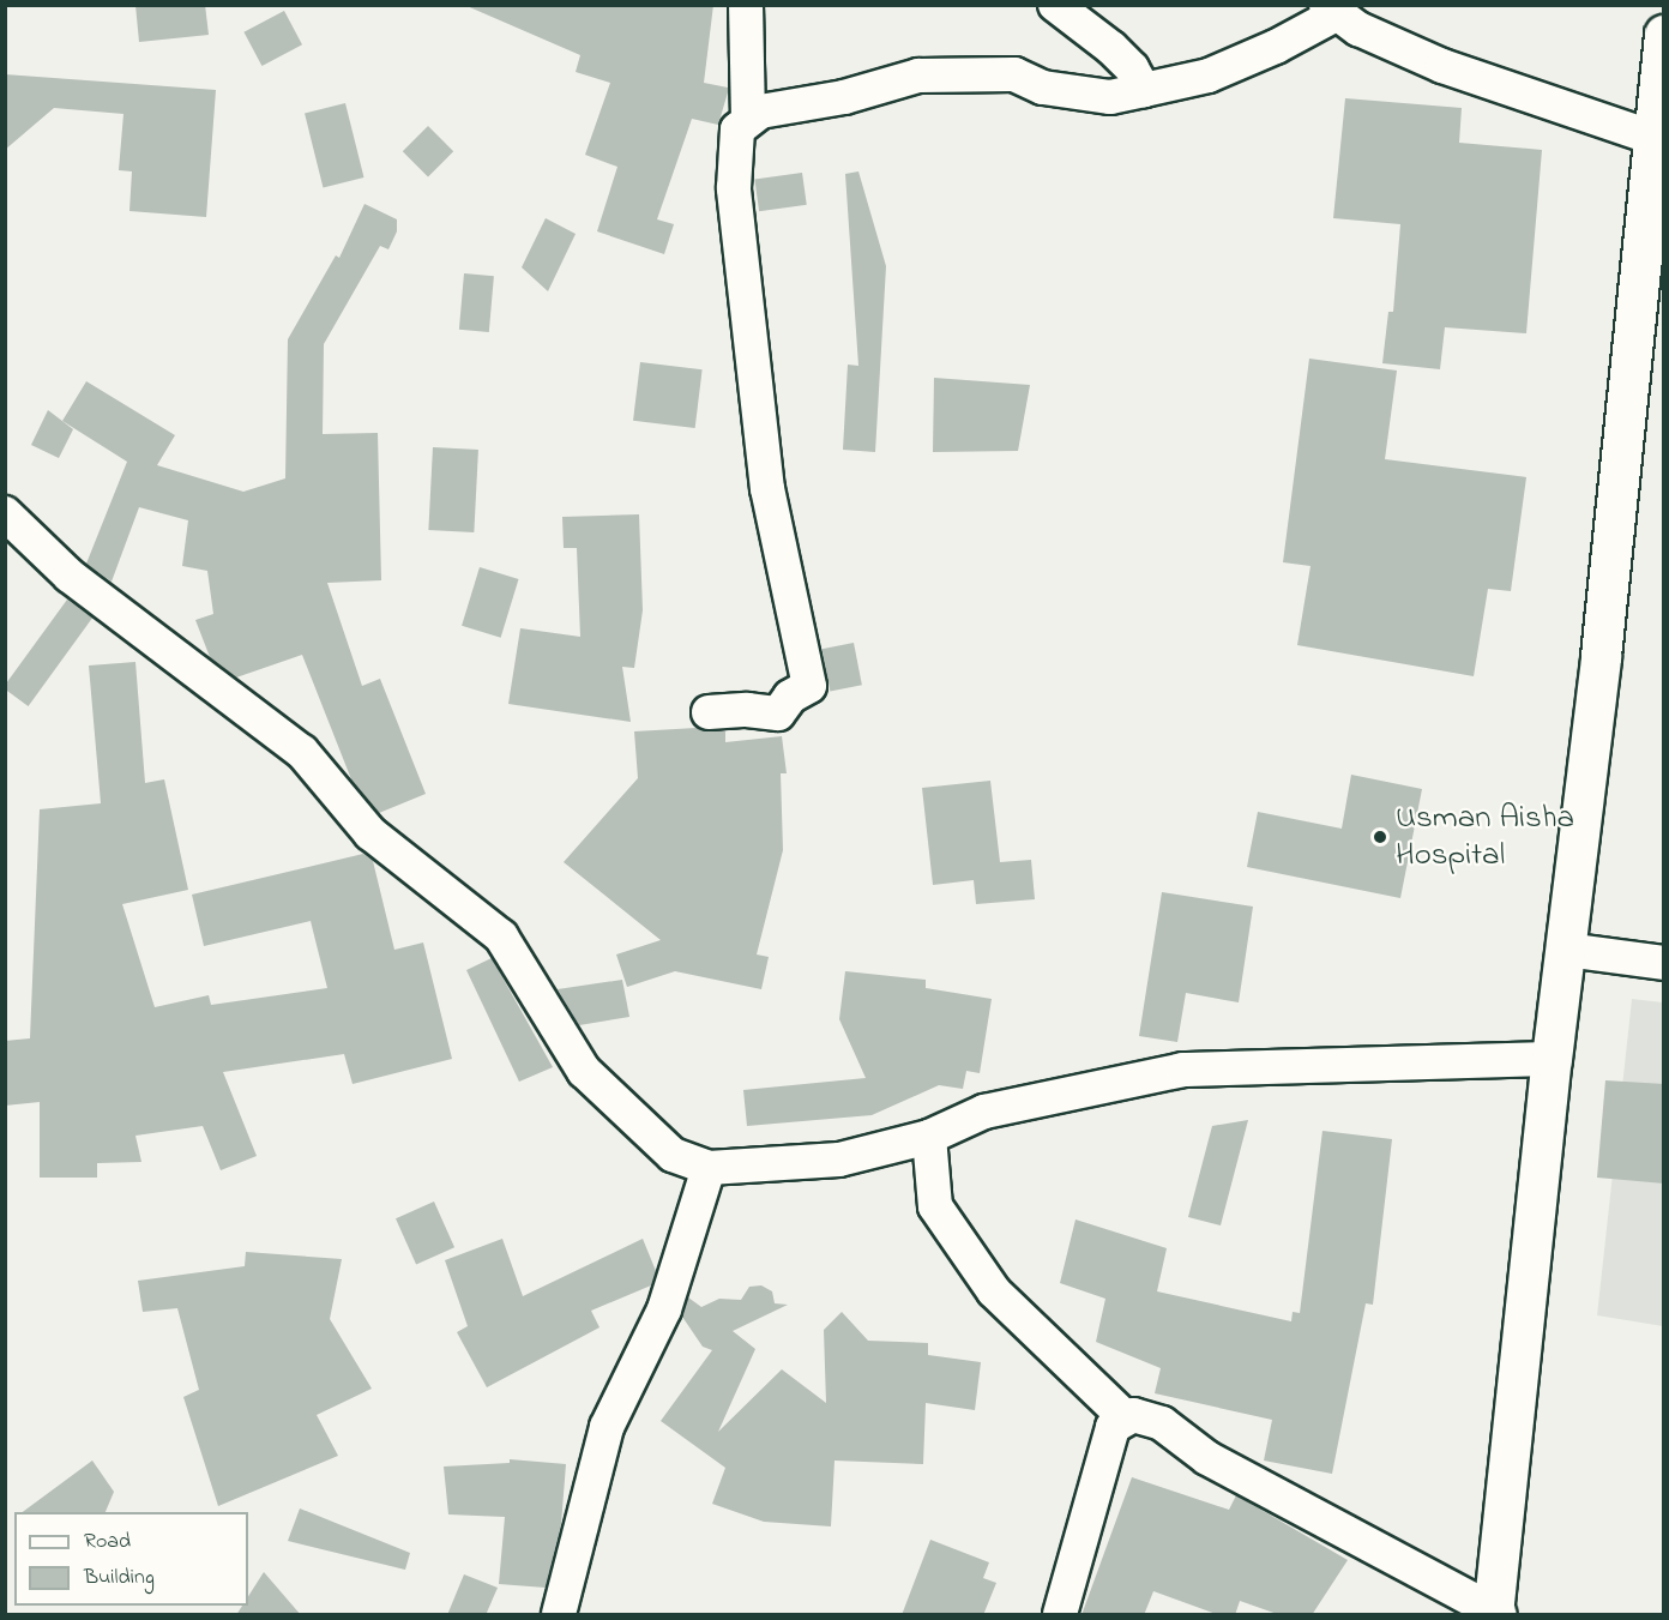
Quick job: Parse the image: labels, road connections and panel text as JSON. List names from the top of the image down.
{
  "places": ["Usman Aisha Hospital"],
  "legend": ["Road", "Building"]
}
